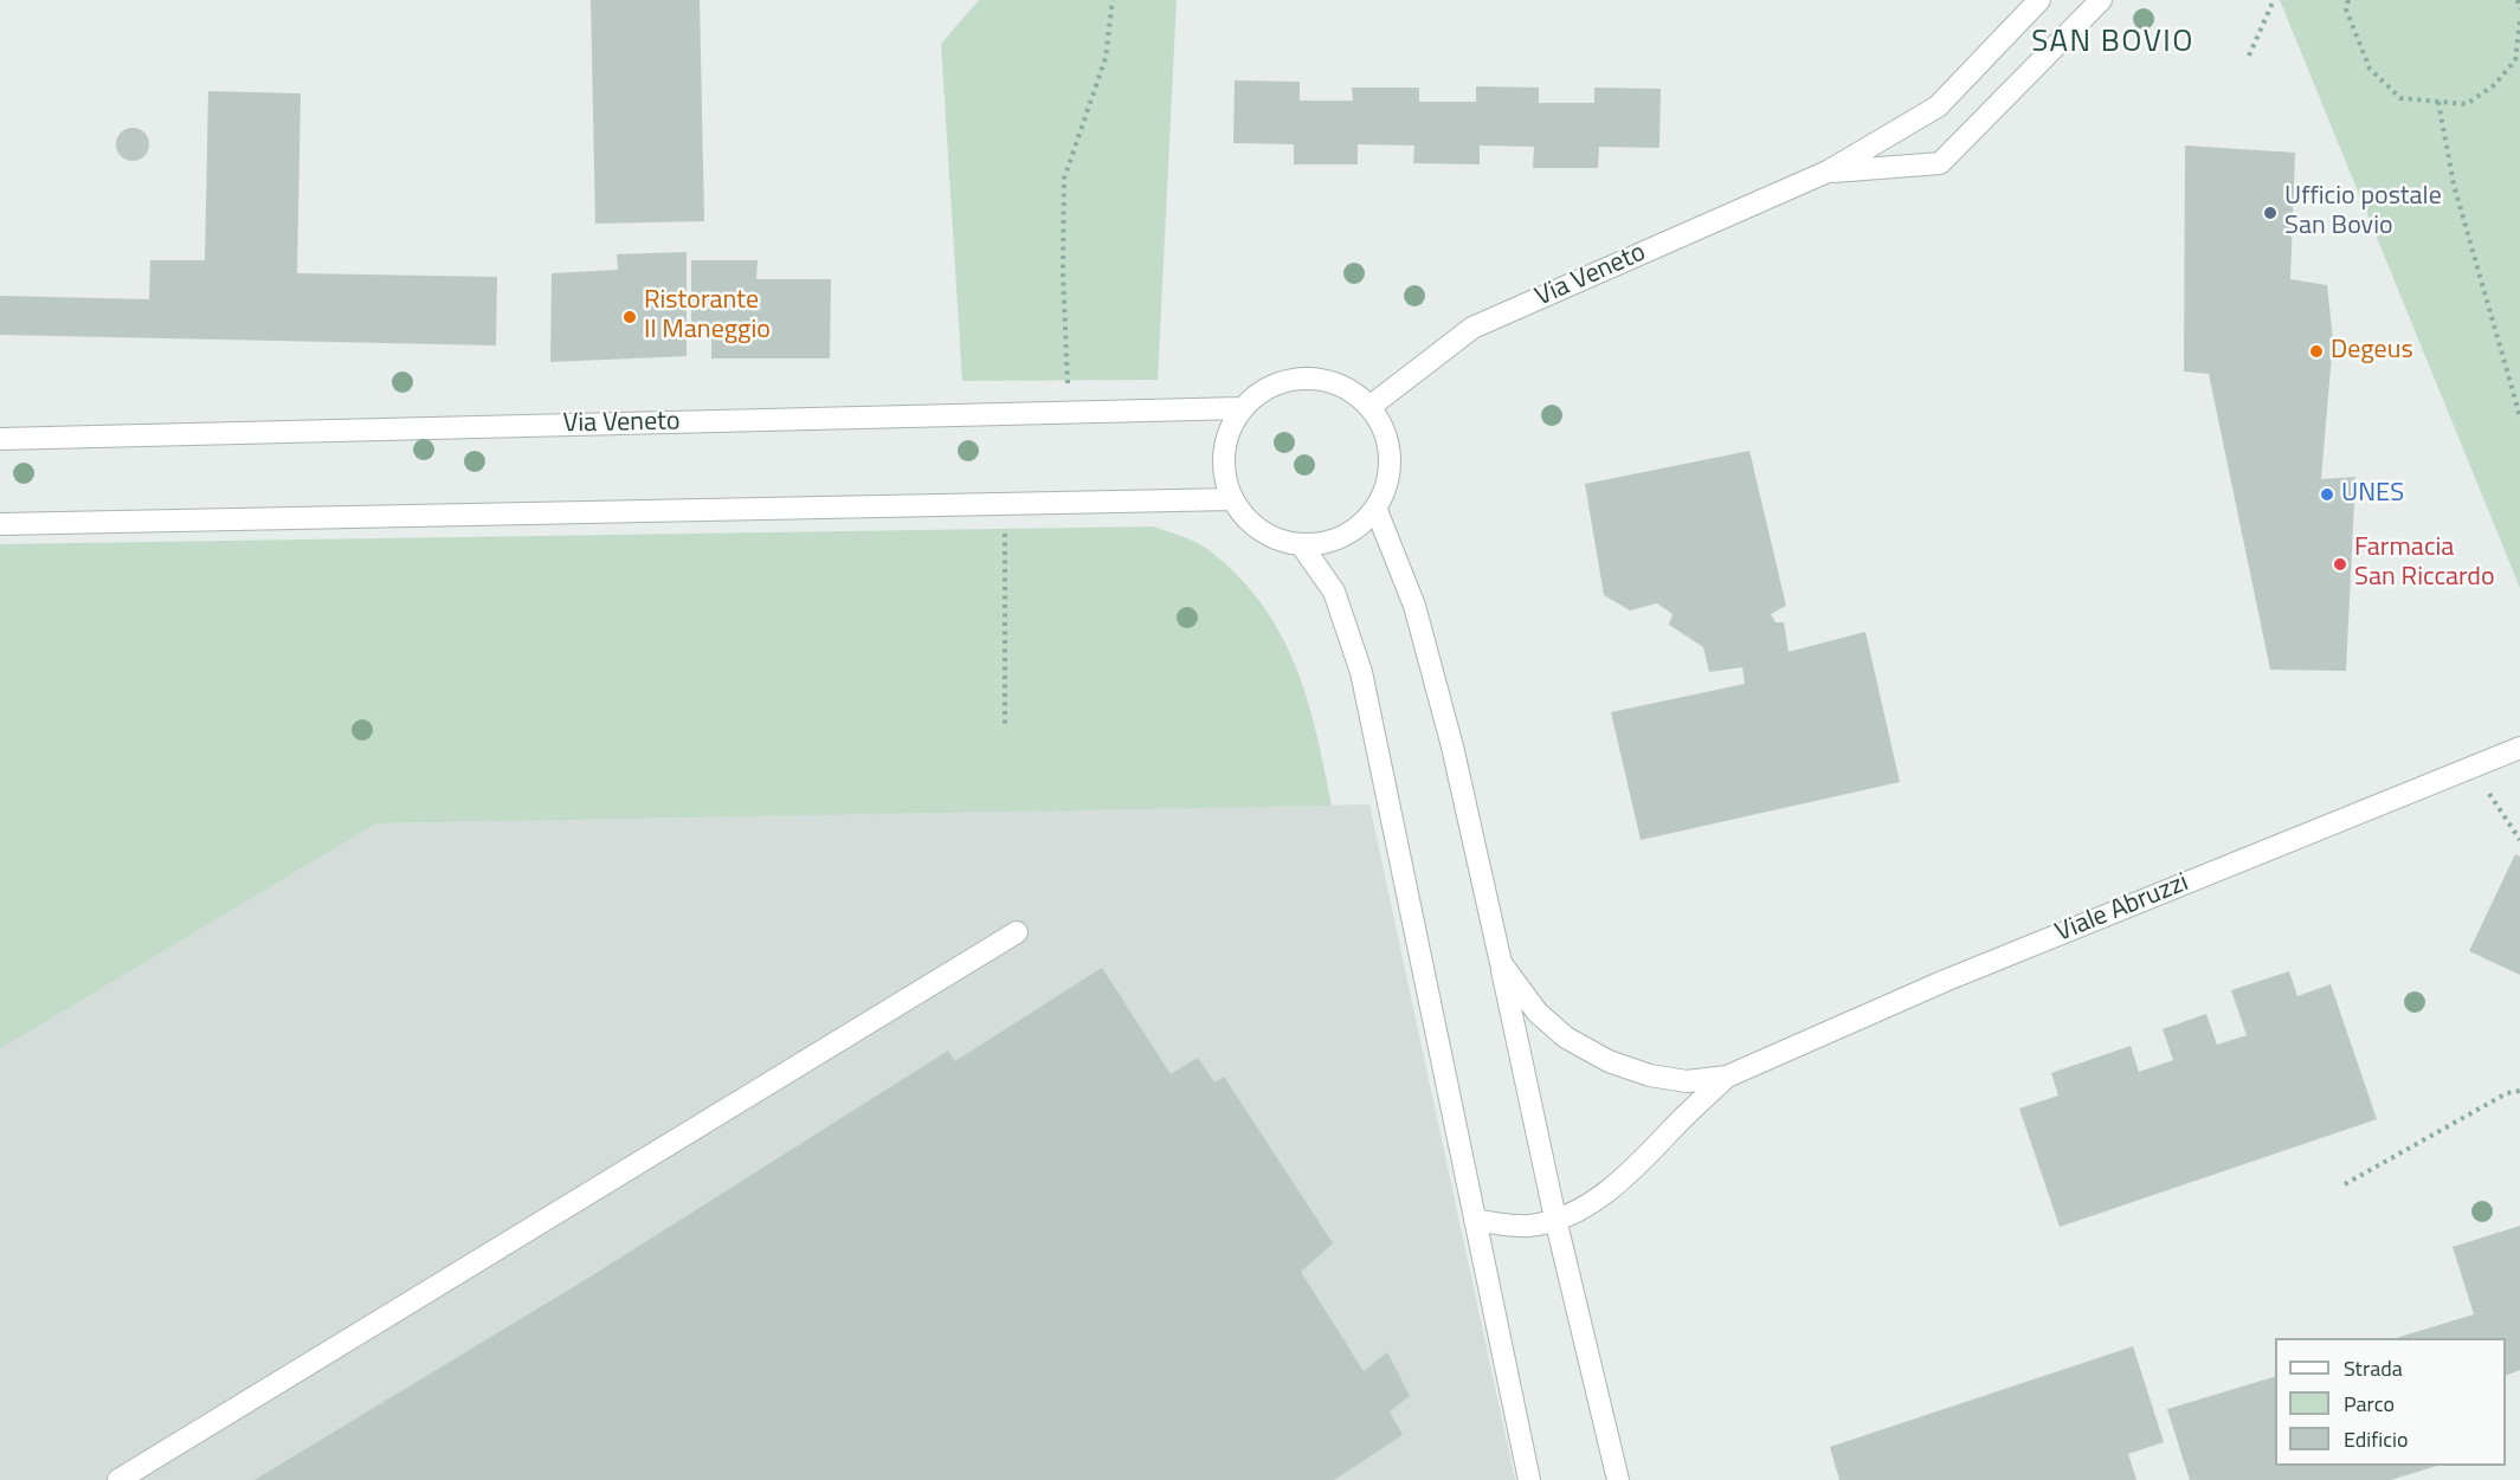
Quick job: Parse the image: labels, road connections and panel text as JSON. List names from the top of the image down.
{
  "streets": {
    "street": ["Via Veneto", "Viale Abruzzi"]
  },
  "districts": ["SAN BOVIO"],
  "places": [
    "Ufficio postale San Bovio",
    "Ristorante Il Maneggio",
    "Degeus",
    "UNES",
    "Farmacia San Riccardo"
  ],
  "legend": ["Strada", "Parco", "Edificio"]
}
